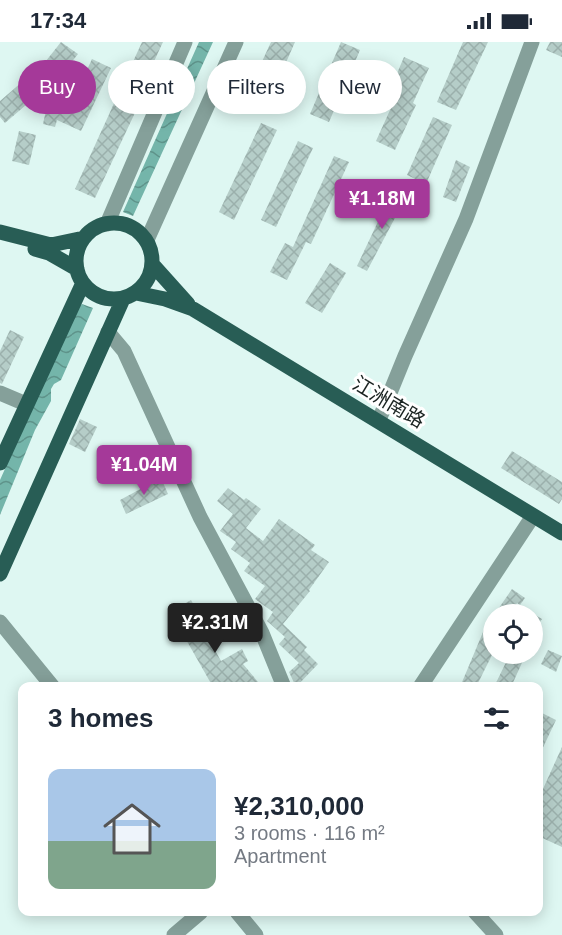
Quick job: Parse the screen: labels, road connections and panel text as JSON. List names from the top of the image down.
{
  "streets": {
    "main road": ["江洲南路"]
  },
  "page": {
    "status": "17:34",
    "chip": [
      "Buy",
      "Rent",
      "Filters",
      "New"
    ],
    "price": ["¥1.18M", "¥1.04M", "¥2.31M"],
    "heading": "3 homes",
    "list": [
      {
        "name": "¥2,310,000",
        "note": "3 rooms · 116 m² · Apartment"
      }
    ]
  }
}
